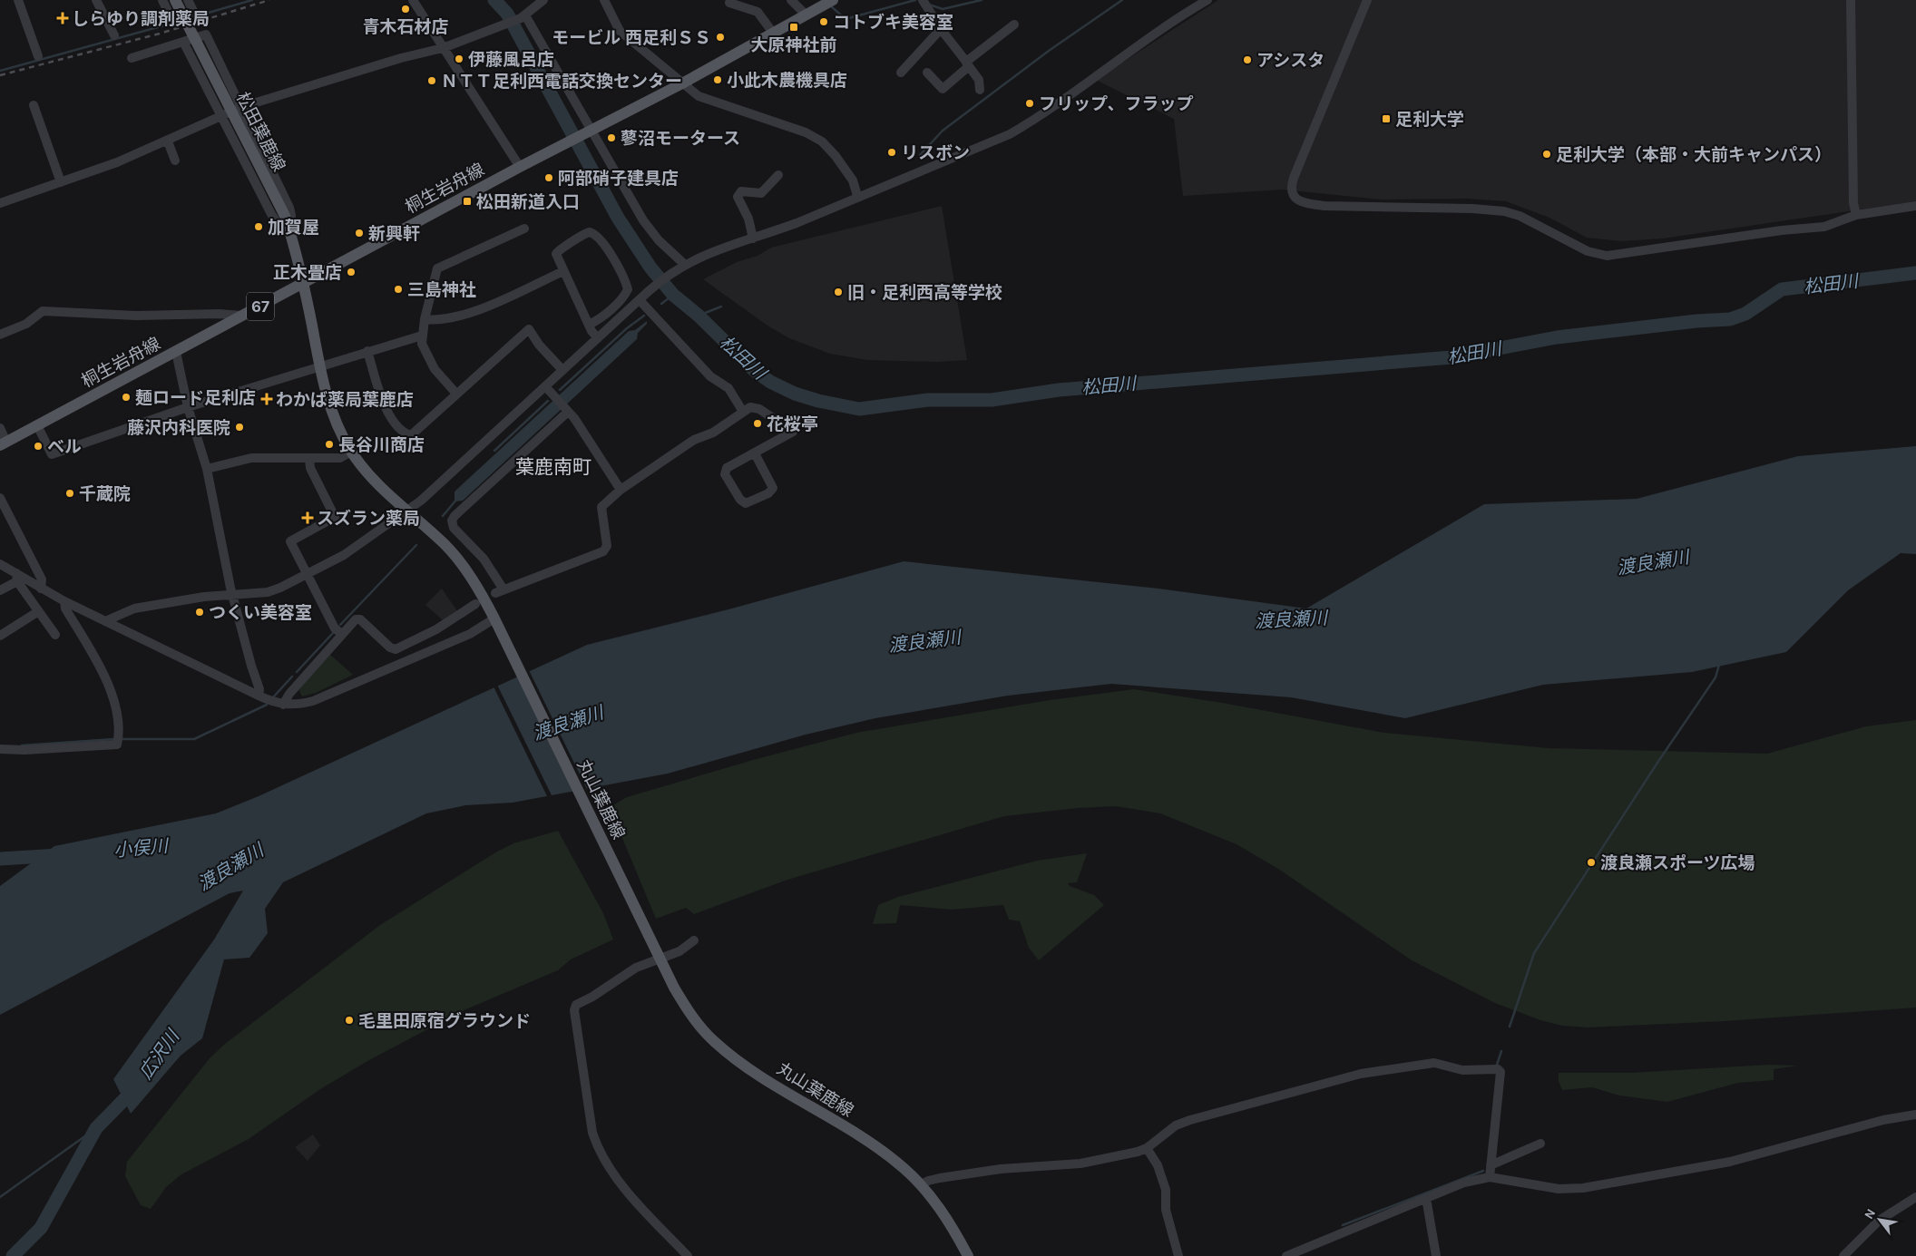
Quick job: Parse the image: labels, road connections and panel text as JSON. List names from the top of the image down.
{
  "streets": {
    "main road": [
      "松田葉鹿線",
      "桐生岩舟線",
      "67",
      "丸山葉鹿線"
    ]
  },
  "crossings": [
    ["松田葉鹿線", "桐生岩舟線"],
    ["松田葉鹿線", "丸山葉鹿線"],
    ["桐生岩舟線", "丸山葉鹿線"]
  ],
  "districts": ["葉鹿南町"],
  "water": [
    "松田川",
    "渡良瀬川",
    "小俣川",
    "広沢川"
  ],
  "places": {
    "other": [
      "青木石材店",
      "コトブキ美容室",
      "モービル 西足利ＳＳ",
      "伊藤風呂店",
      "アシスタ",
      "小此木農機具店",
      "ＮＴＴ足利西電話交換センター",
      "フリップ、フラップ",
      "蓼沼モータース",
      "リスボン",
      "足利大学（本部・大前キャンパス）",
      "阿部硝子建具店",
      "加賀屋",
      "新興軒",
      "正木畳店",
      "三島神社",
      "旧・足利西高等学校",
      "麺ロード足利店",
      "花桜亭",
      "藤沢内科医院",
      "長谷川商店",
      "ベル",
      "千蔵院",
      "つくい美容室",
      "渡良瀬スポーツ広場",
      "毛里田原宿グラウンド"
    ],
    "health": ["しらゆり調剤薬局", "わかば薬局葉鹿店", "スズラン薬局"],
    "transit": ["大原神社前", "足利大学", "松田新道入口"]
  },
  "north": "top left"
}
